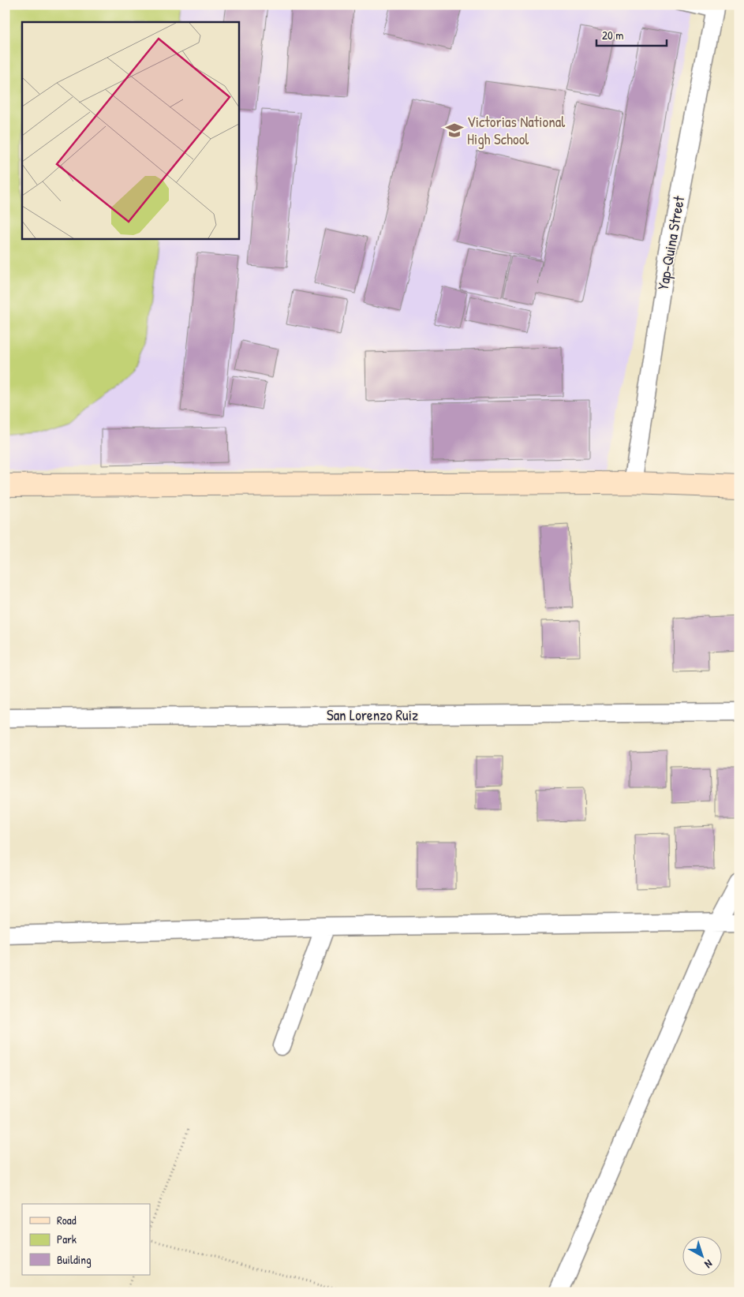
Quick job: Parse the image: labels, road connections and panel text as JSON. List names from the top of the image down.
{
  "streets": {
    "street": ["Yap-Quina Street", "San Lorenzo Ruiz"]
  },
  "places": {
    "school or university": ["Victorias National High School"]
  },
  "legend": ["Road", "Park", "Building"],
  "scale_bar": "20 m",
  "north": "bottom right"
}
